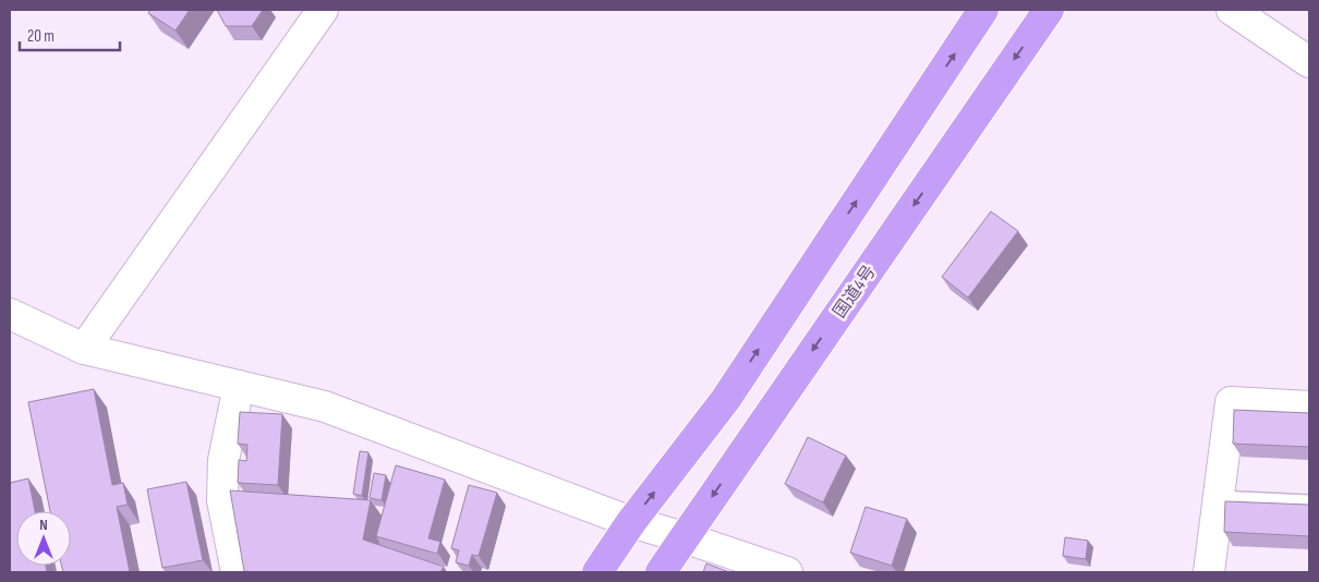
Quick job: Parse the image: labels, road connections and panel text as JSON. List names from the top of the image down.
{
  "streets": {
    "highway": ["国道4号"]
  },
  "scale_bar": "20 m",
  "north": "top"
}
